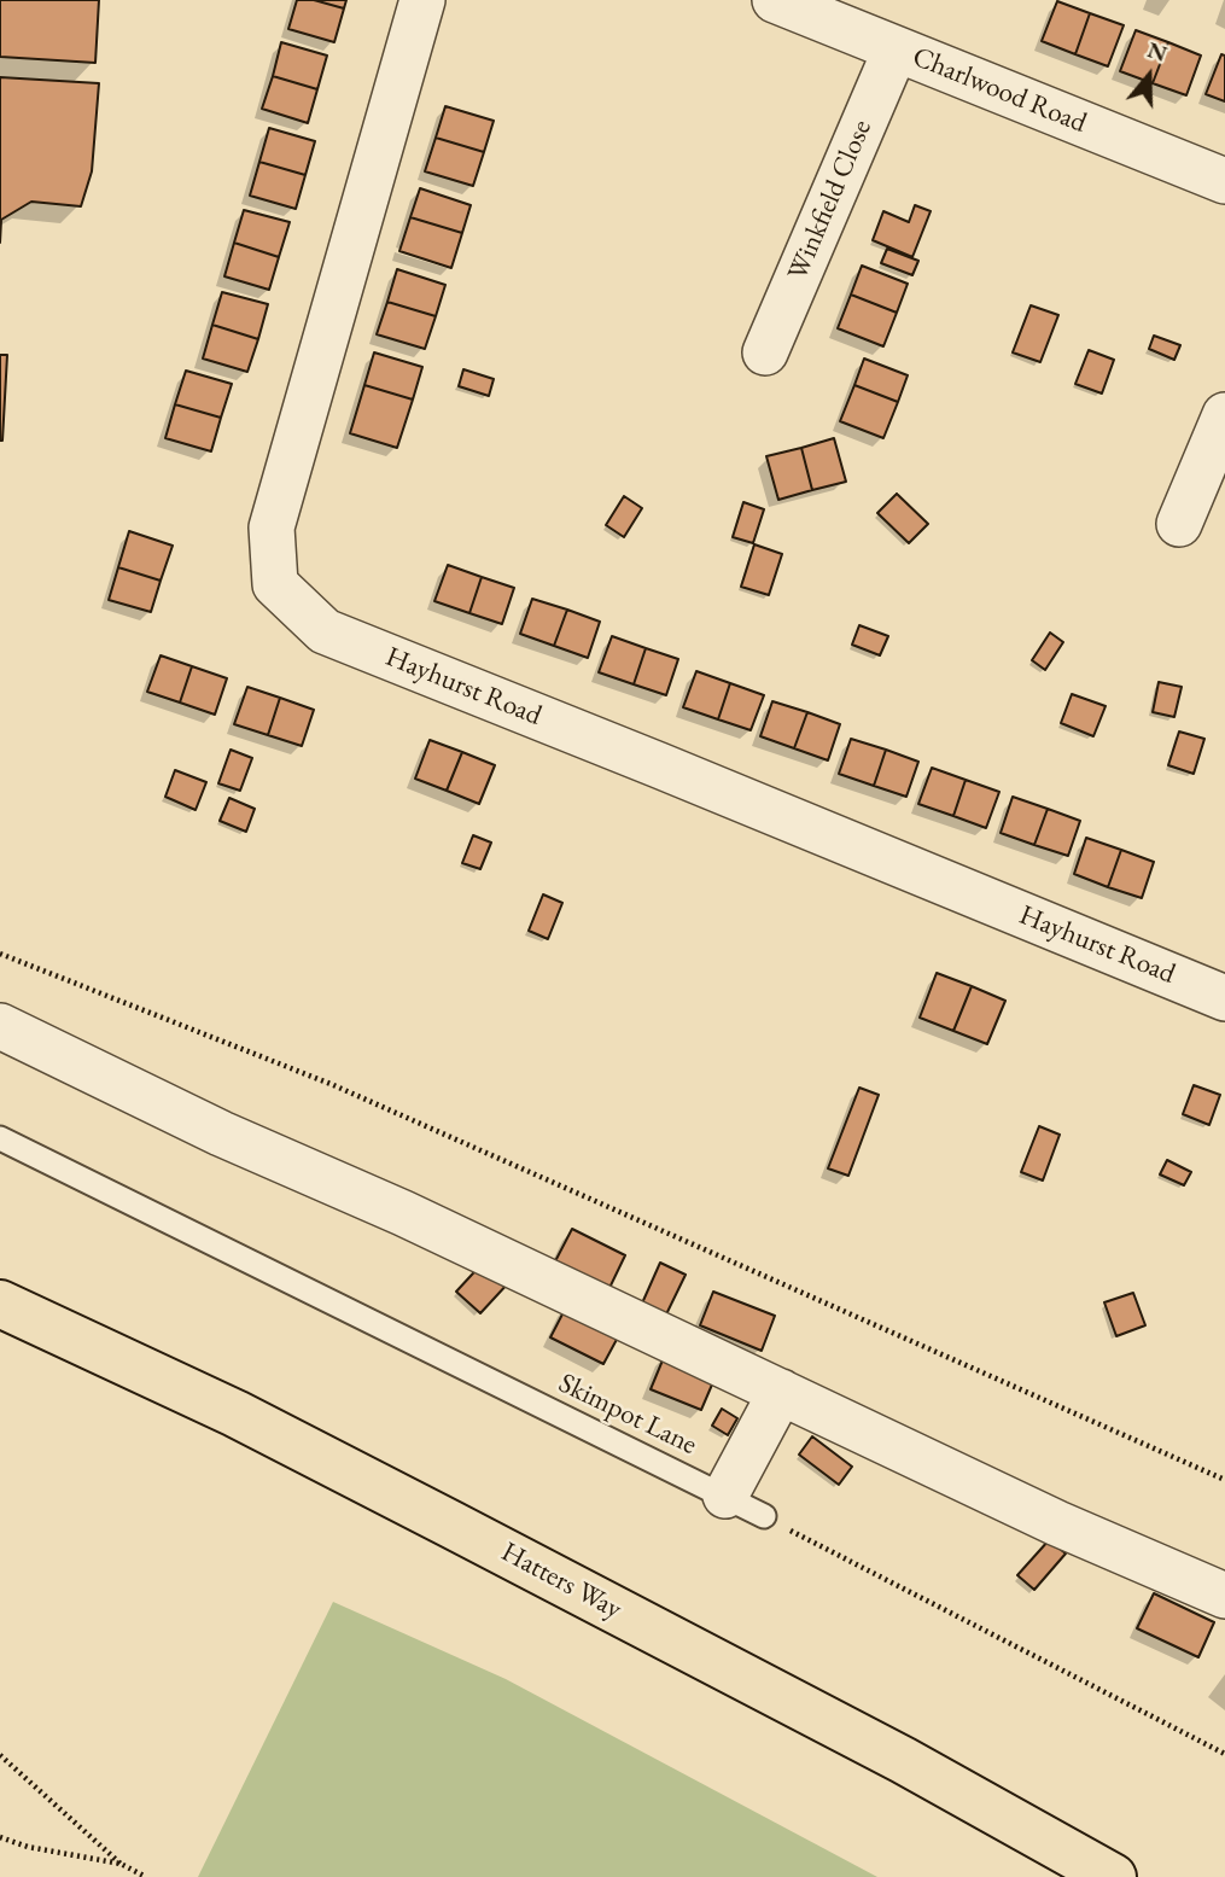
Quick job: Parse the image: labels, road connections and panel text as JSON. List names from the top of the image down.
{
  "streets": {
    "main road": ["Hatters Way"],
    "street": ["Charlwood Road", "Winkfield Close", "Hayhurst Road"],
    "lane": ["Skimpot Lane"]
  },
  "crossings": [
    ["Charlwood Road", "Winkfield Close"]
  ],
  "north": "top"
}
